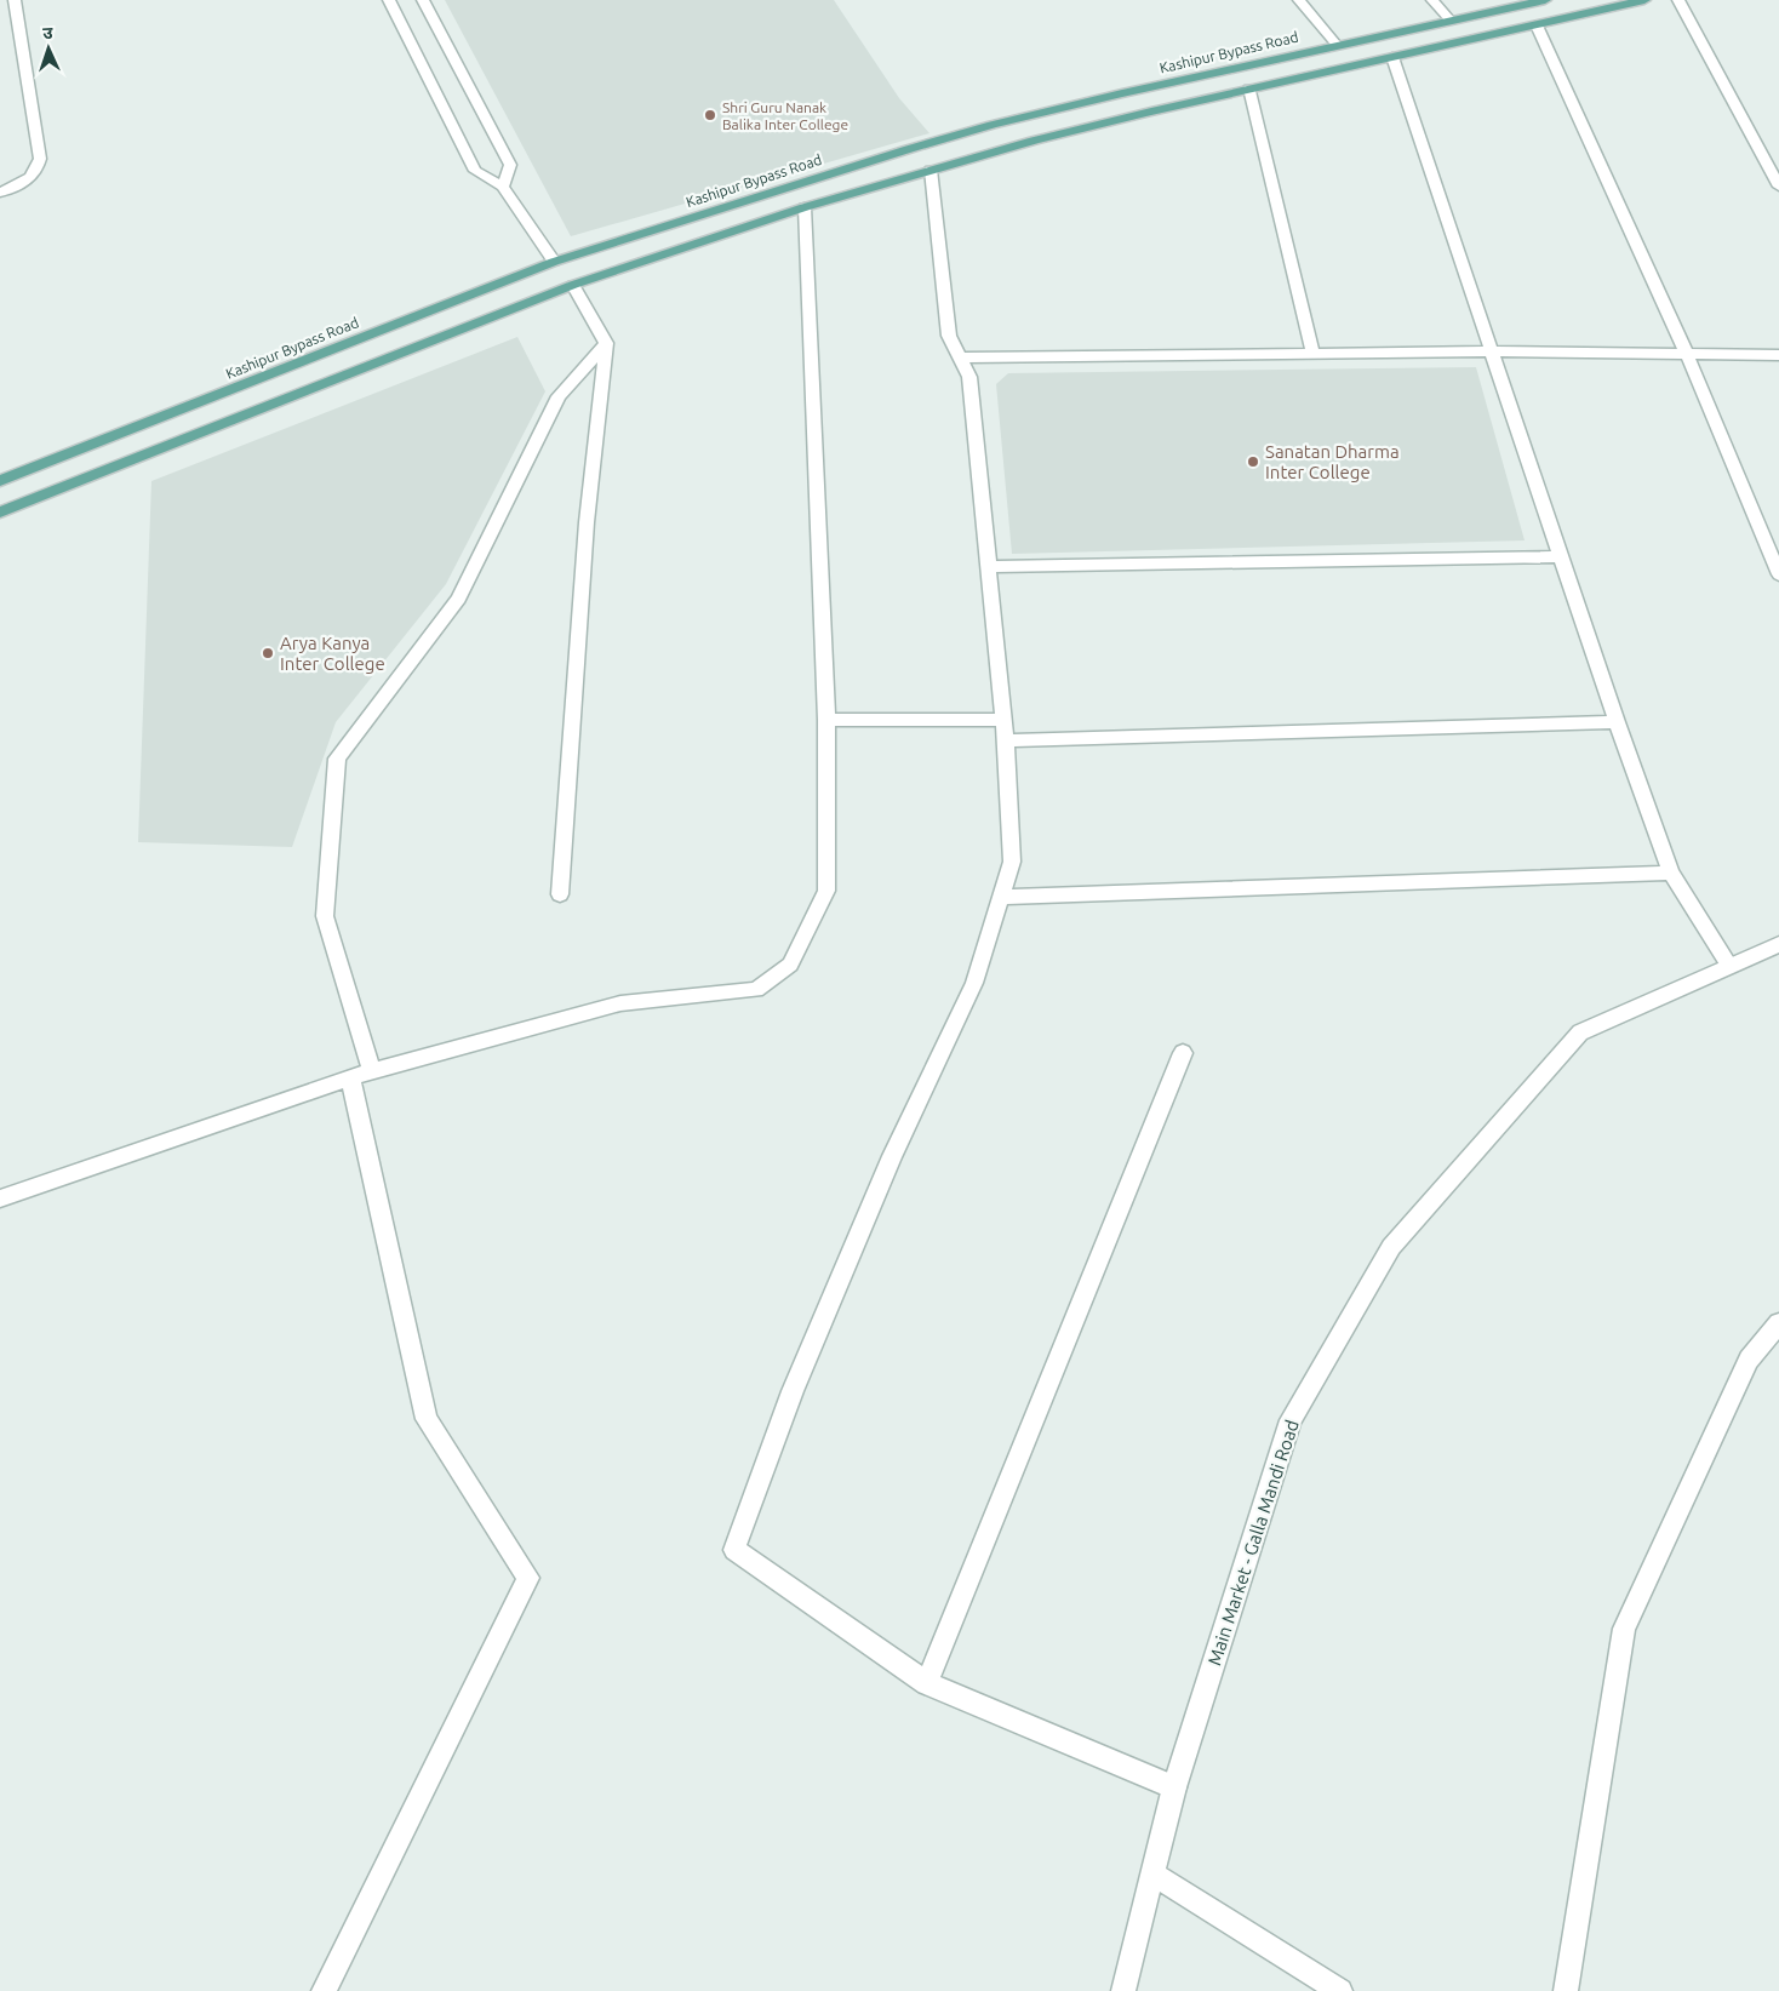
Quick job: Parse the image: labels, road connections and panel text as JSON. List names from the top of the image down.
{
  "streets": {
    "main road": ["Kashipur Bypass Road"],
    "street": ["Main Market - Galla Mandi Road"]
  },
  "places": ["Shri Guru Nanak Balika Inter College", "Sanatan Dharma Inter College", "Arya Kanya Inter College"],
  "north": "top"
}
